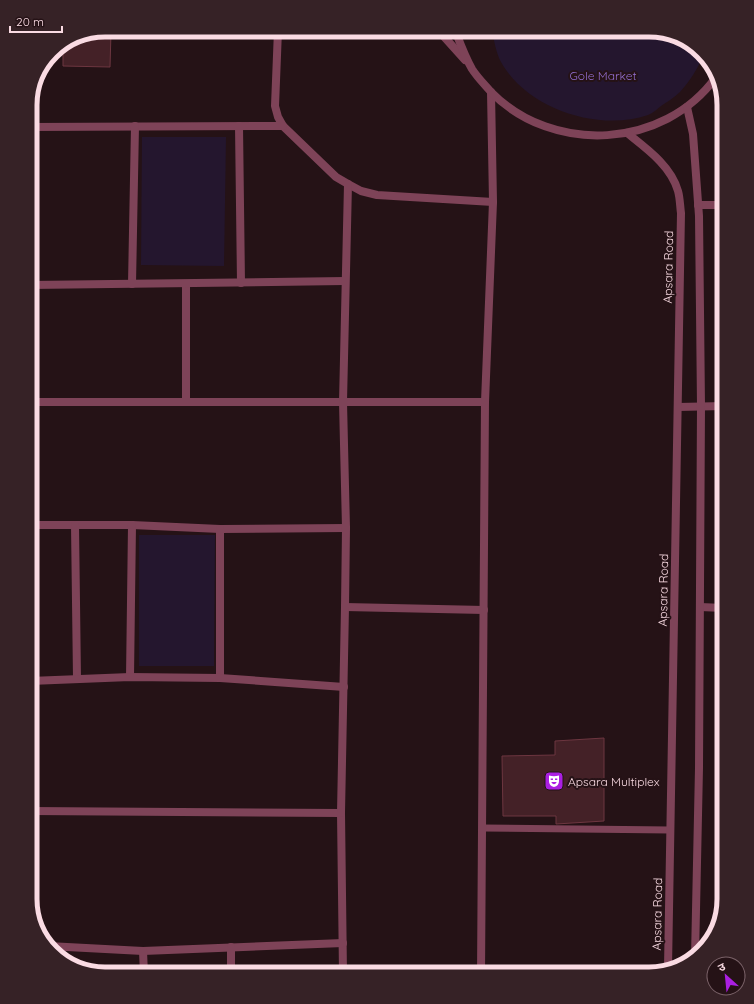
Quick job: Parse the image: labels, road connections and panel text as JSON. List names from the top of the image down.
{
  "streets": {
    "street": ["Apsara Road"]
  },
  "parks": ["Gole Market"],
  "places": {
    "theatre": ["Apsara Multiplex"]
  },
  "scale_bar": "20 m",
  "north": "top left"
}
